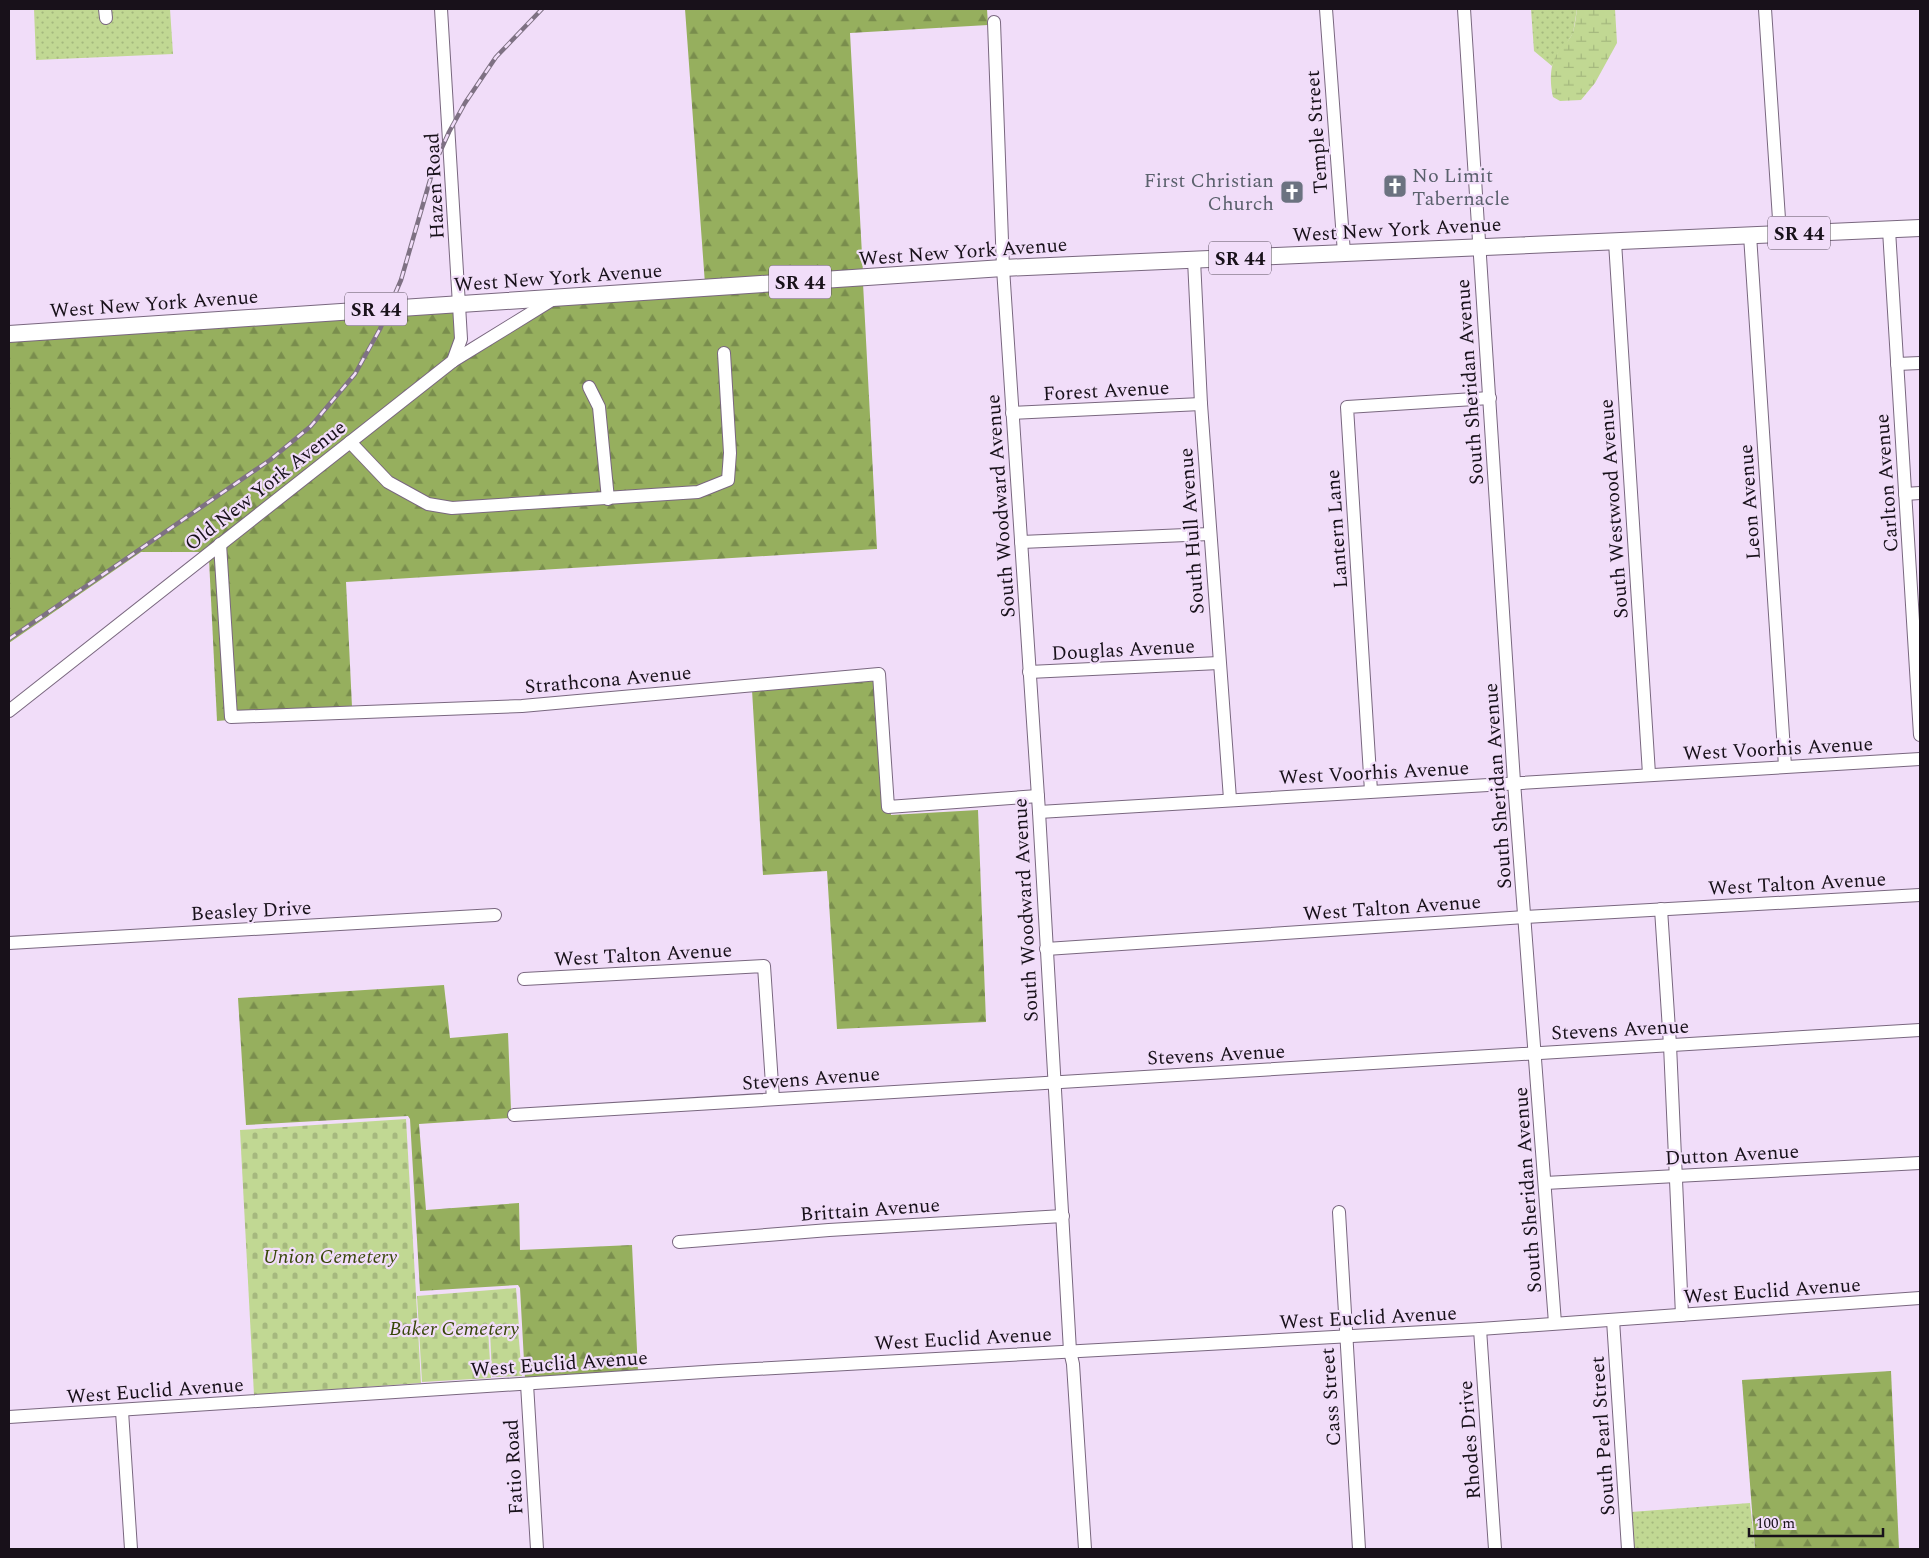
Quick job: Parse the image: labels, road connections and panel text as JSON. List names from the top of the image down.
{
  "streets": {
    "main road": ["West New York Avenue", "SR 44"],
    "street": [
      "Temple Street",
      "Hazen Road",
      "South Sheridan Avenue",
      "Forest Avenue",
      "Carlton Avenue",
      "Old New York Avenue",
      "Leon Avenue",
      "South Woodward Avenue",
      "South Westwood Avenue",
      "Lantern Lane",
      "South Hull Avenue",
      "Douglas Avenue",
      "Strathcona Avenue",
      "West Voorhis Avenue",
      "West Talton Avenue",
      "Beasley Drive",
      "Stevens Avenue",
      "Dutton Avenue",
      "Brittain Avenue",
      "West Euclid Avenue",
      "Cass Street",
      "South Pearl Street",
      "Rhodes Drive",
      "Fatio Road"
    ]
  },
  "crossings": [
    ["Temple Street", "West New York Avenue"],
    ["Hazen Road", "West New York Avenue"],
    ["Hazen Road", "Old New York Avenue"],
    ["West New York Avenue", "South Sheridan Avenue"],
    ["West New York Avenue", "Carlton Avenue"],
    ["West New York Avenue", "Old New York Avenue"],
    ["West New York Avenue", "Leon Avenue"],
    ["West New York Avenue", "South Woodward Avenue"],
    ["West New York Avenue", "South Westwood Avenue"],
    ["West New York Avenue", "South Hull Avenue"],
    ["South Sheridan Avenue", "Lantern Lane"],
    ["South Sheridan Avenue", "West Voorhis Avenue"],
    ["South Sheridan Avenue", "West Talton Avenue"],
    ["South Sheridan Avenue", "Stevens Avenue"],
    ["South Sheridan Avenue", "Dutton Avenue"],
    ["South Sheridan Avenue", "West Euclid Avenue"],
    ["Forest Avenue", "South Woodward Avenue"],
    ["Forest Avenue", "South Hull Avenue"],
    ["Old New York Avenue", "Strathcona Avenue"],
    ["Leon Avenue", "West Voorhis Avenue"],
    ["South Woodward Avenue", "Douglas Avenue"],
    ["South Woodward Avenue", "Strathcona Avenue"],
    ["South Woodward Avenue", "West Voorhis Avenue"],
    ["South Woodward Avenue", "West Talton Avenue"],
    ["South Woodward Avenue", "Stevens Avenue"],
    ["South Woodward Avenue", "Brittain Avenue"],
    ["South Woodward Avenue", "West Euclid Avenue"],
    ["South Westwood Avenue", "West Voorhis Avenue"],
    ["Lantern Lane", "West Voorhis Avenue"],
    ["South Hull Avenue", "Douglas Avenue"],
    ["South Hull Avenue", "West Voorhis Avenue"],
    ["West Talton Avenue", "Stevens Avenue"],
    ["West Euclid Avenue", "Cass Street"],
    ["West Euclid Avenue", "South Pearl Street"],
    ["West Euclid Avenue", "Rhodes Drive"],
    ["West Euclid Avenue", "Fatio Road"]
  ],
  "parks": ["Union Cemetery", "Baker Cemetery"],
  "places": {
    "church": ["No Limit Tabernacle", "First Christian Church"]
  },
  "scale_bar": "100 m"
}
